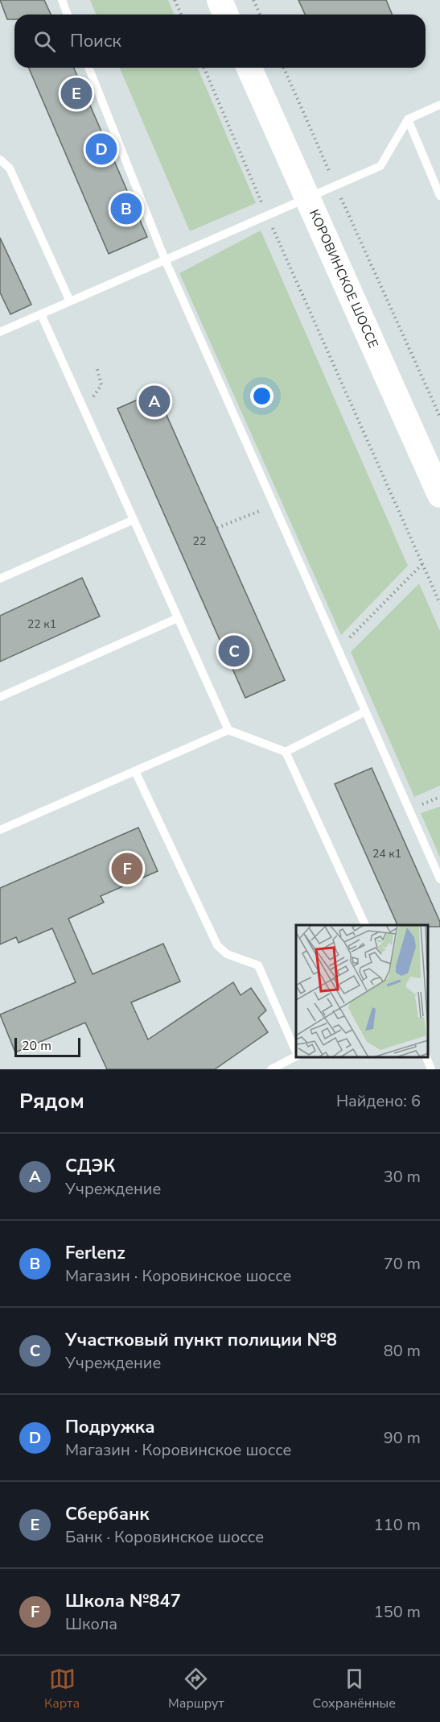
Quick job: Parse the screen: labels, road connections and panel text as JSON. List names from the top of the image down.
{
  "streets": {
    "main road": ["КОРОВИНСКОЕ ШОССЕ"]
  },
  "house_numbers": ["22", "22 к1", "24 к1"],
  "scale_bar": "20 m",
  "page": {
    "search": "Поиск",
    "pins": [
      "E",
      "D",
      "B",
      "A",
      "C",
      "F"
    ],
    "scale": "20 m",
    "heading": ["Рядом", "Найдено: 6"],
    "list": [
      {
        "mark": "A",
        "name": "СДЭК",
        "note": "Учреждение",
        "value": "30 m"
      },
      {
        "mark": "B",
        "name": "Ferlenz",
        "note": "Магазин · Коровинское шоссе",
        "value": "70 m"
      },
      {
        "mark": "C",
        "name": "Участковый пункт полиции №8",
        "note": "Учреждение",
        "value": "80 m"
      },
      {
        "mark": "D",
        "name": "Подружка",
        "note": "Магазин · Коровинское шоссе",
        "value": "90 m"
      },
      {
        "mark": "E",
        "name": "Сбербанк",
        "note": "Банк · Коровинское шоссе",
        "value": "110 m"
      },
      {
        "mark": "F",
        "name": "Школа №847",
        "note": "Школа",
        "value": "150 m"
      }
    ],
    "nav": ["Карта", "Маршрут", "Сохранённые"]
  }
}
